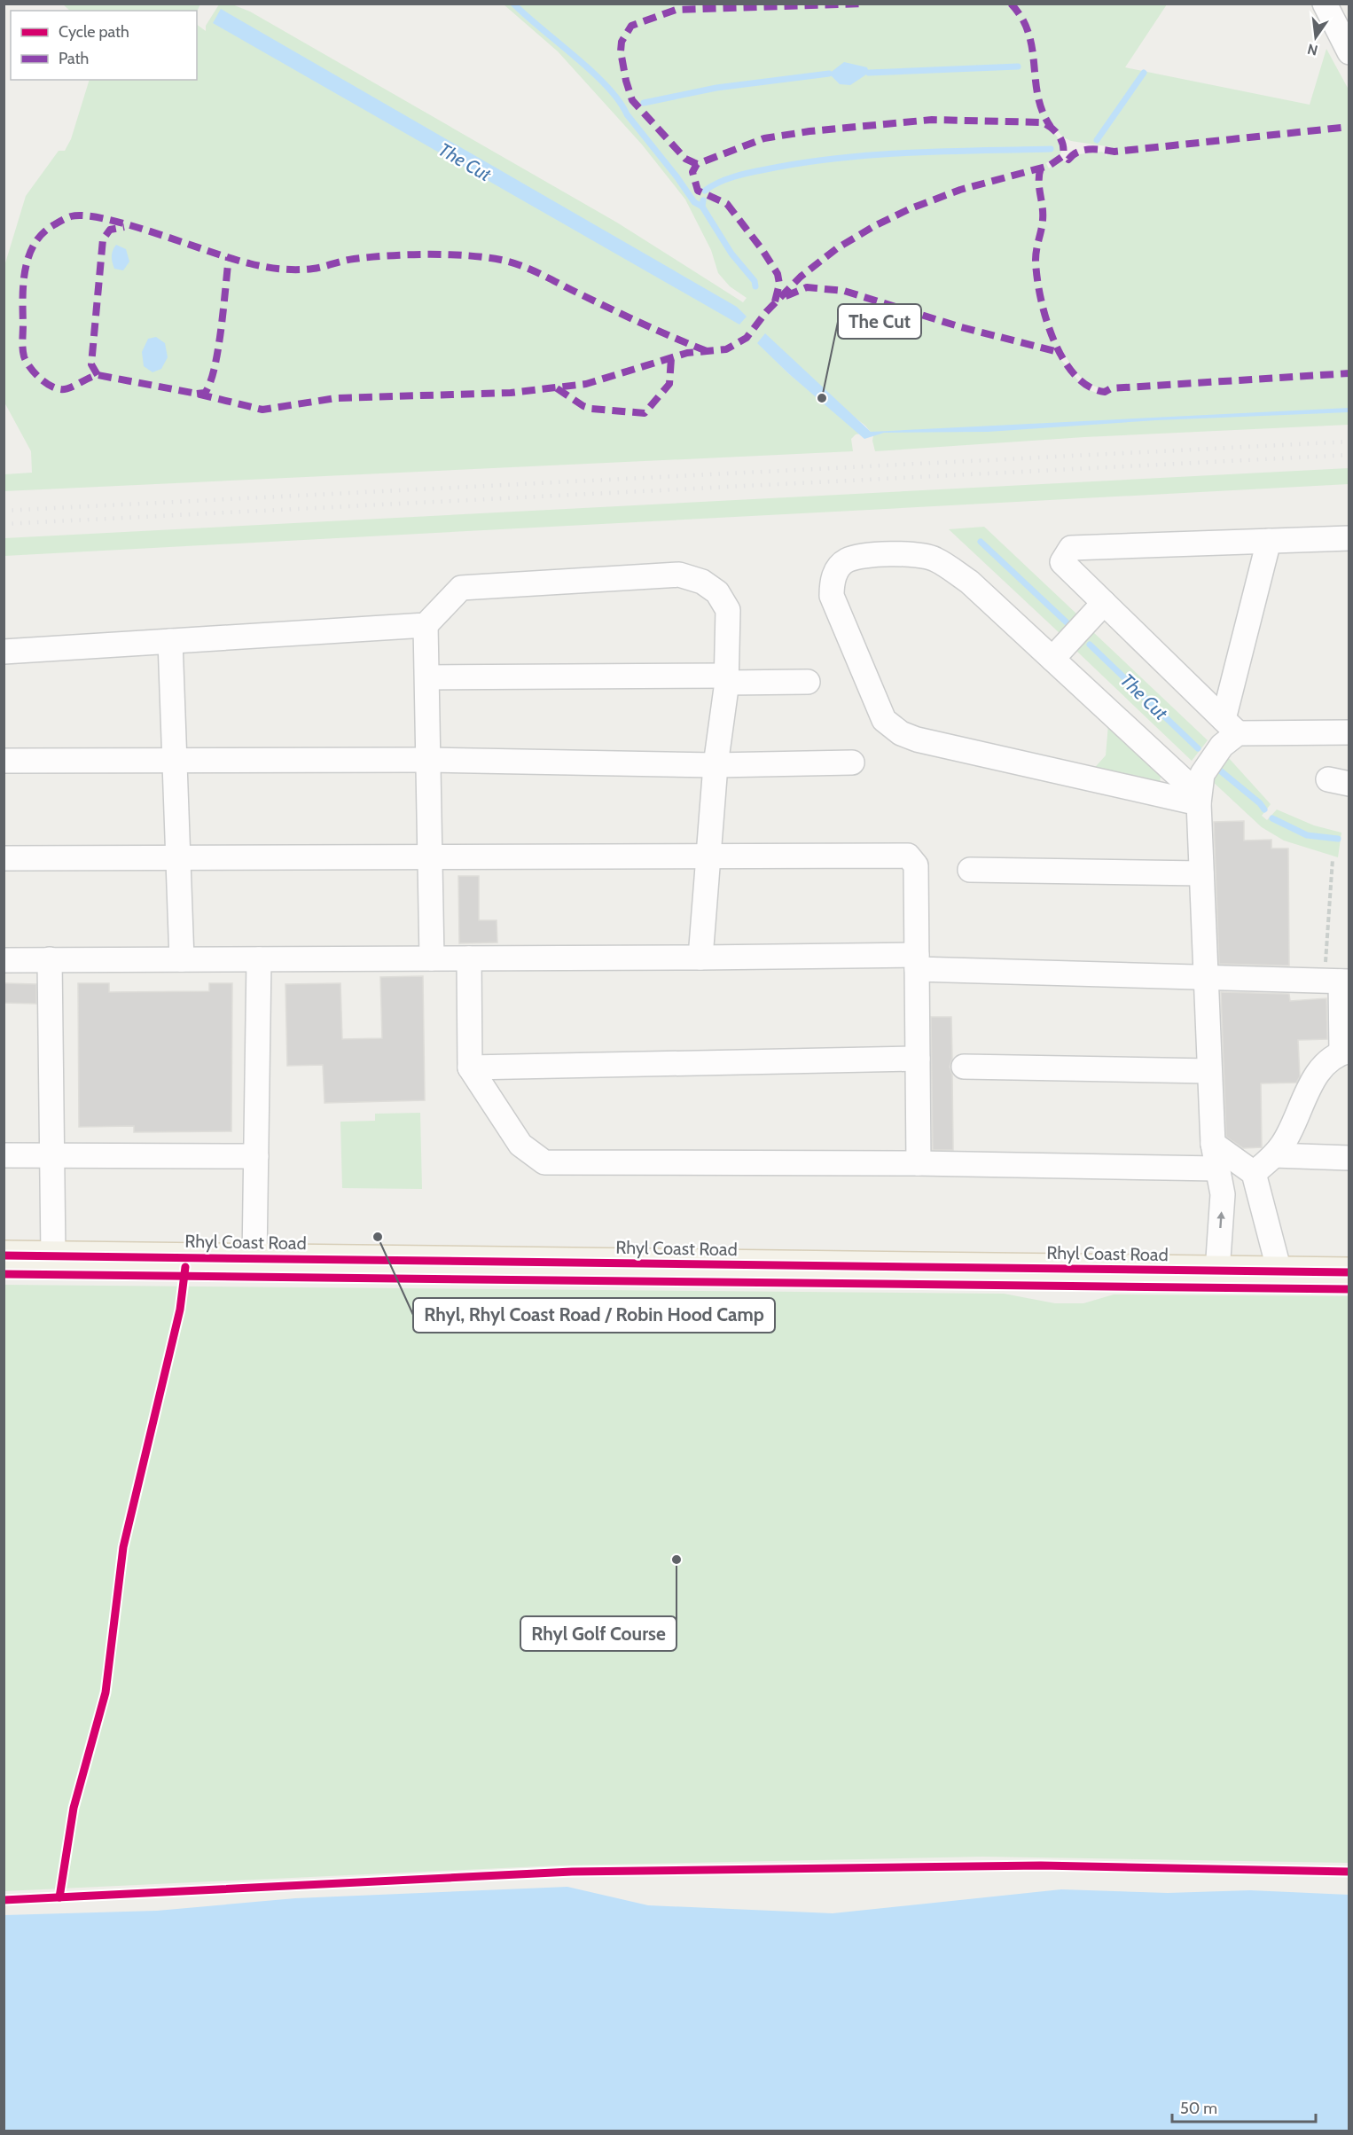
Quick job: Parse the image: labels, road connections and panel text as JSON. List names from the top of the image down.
{
  "streets": {
    "main road": ["Rhyl Coast Road"]
  },
  "water": ["The Cut"],
  "places": ["The Cut", "Rhyl, Rhyl Coast Road / Robin Hood Camp", "Rhyl Golf Course"],
  "legend": ["Cycle path", "Path"],
  "scale_bar": "50 m",
  "north": "bottom"
}
